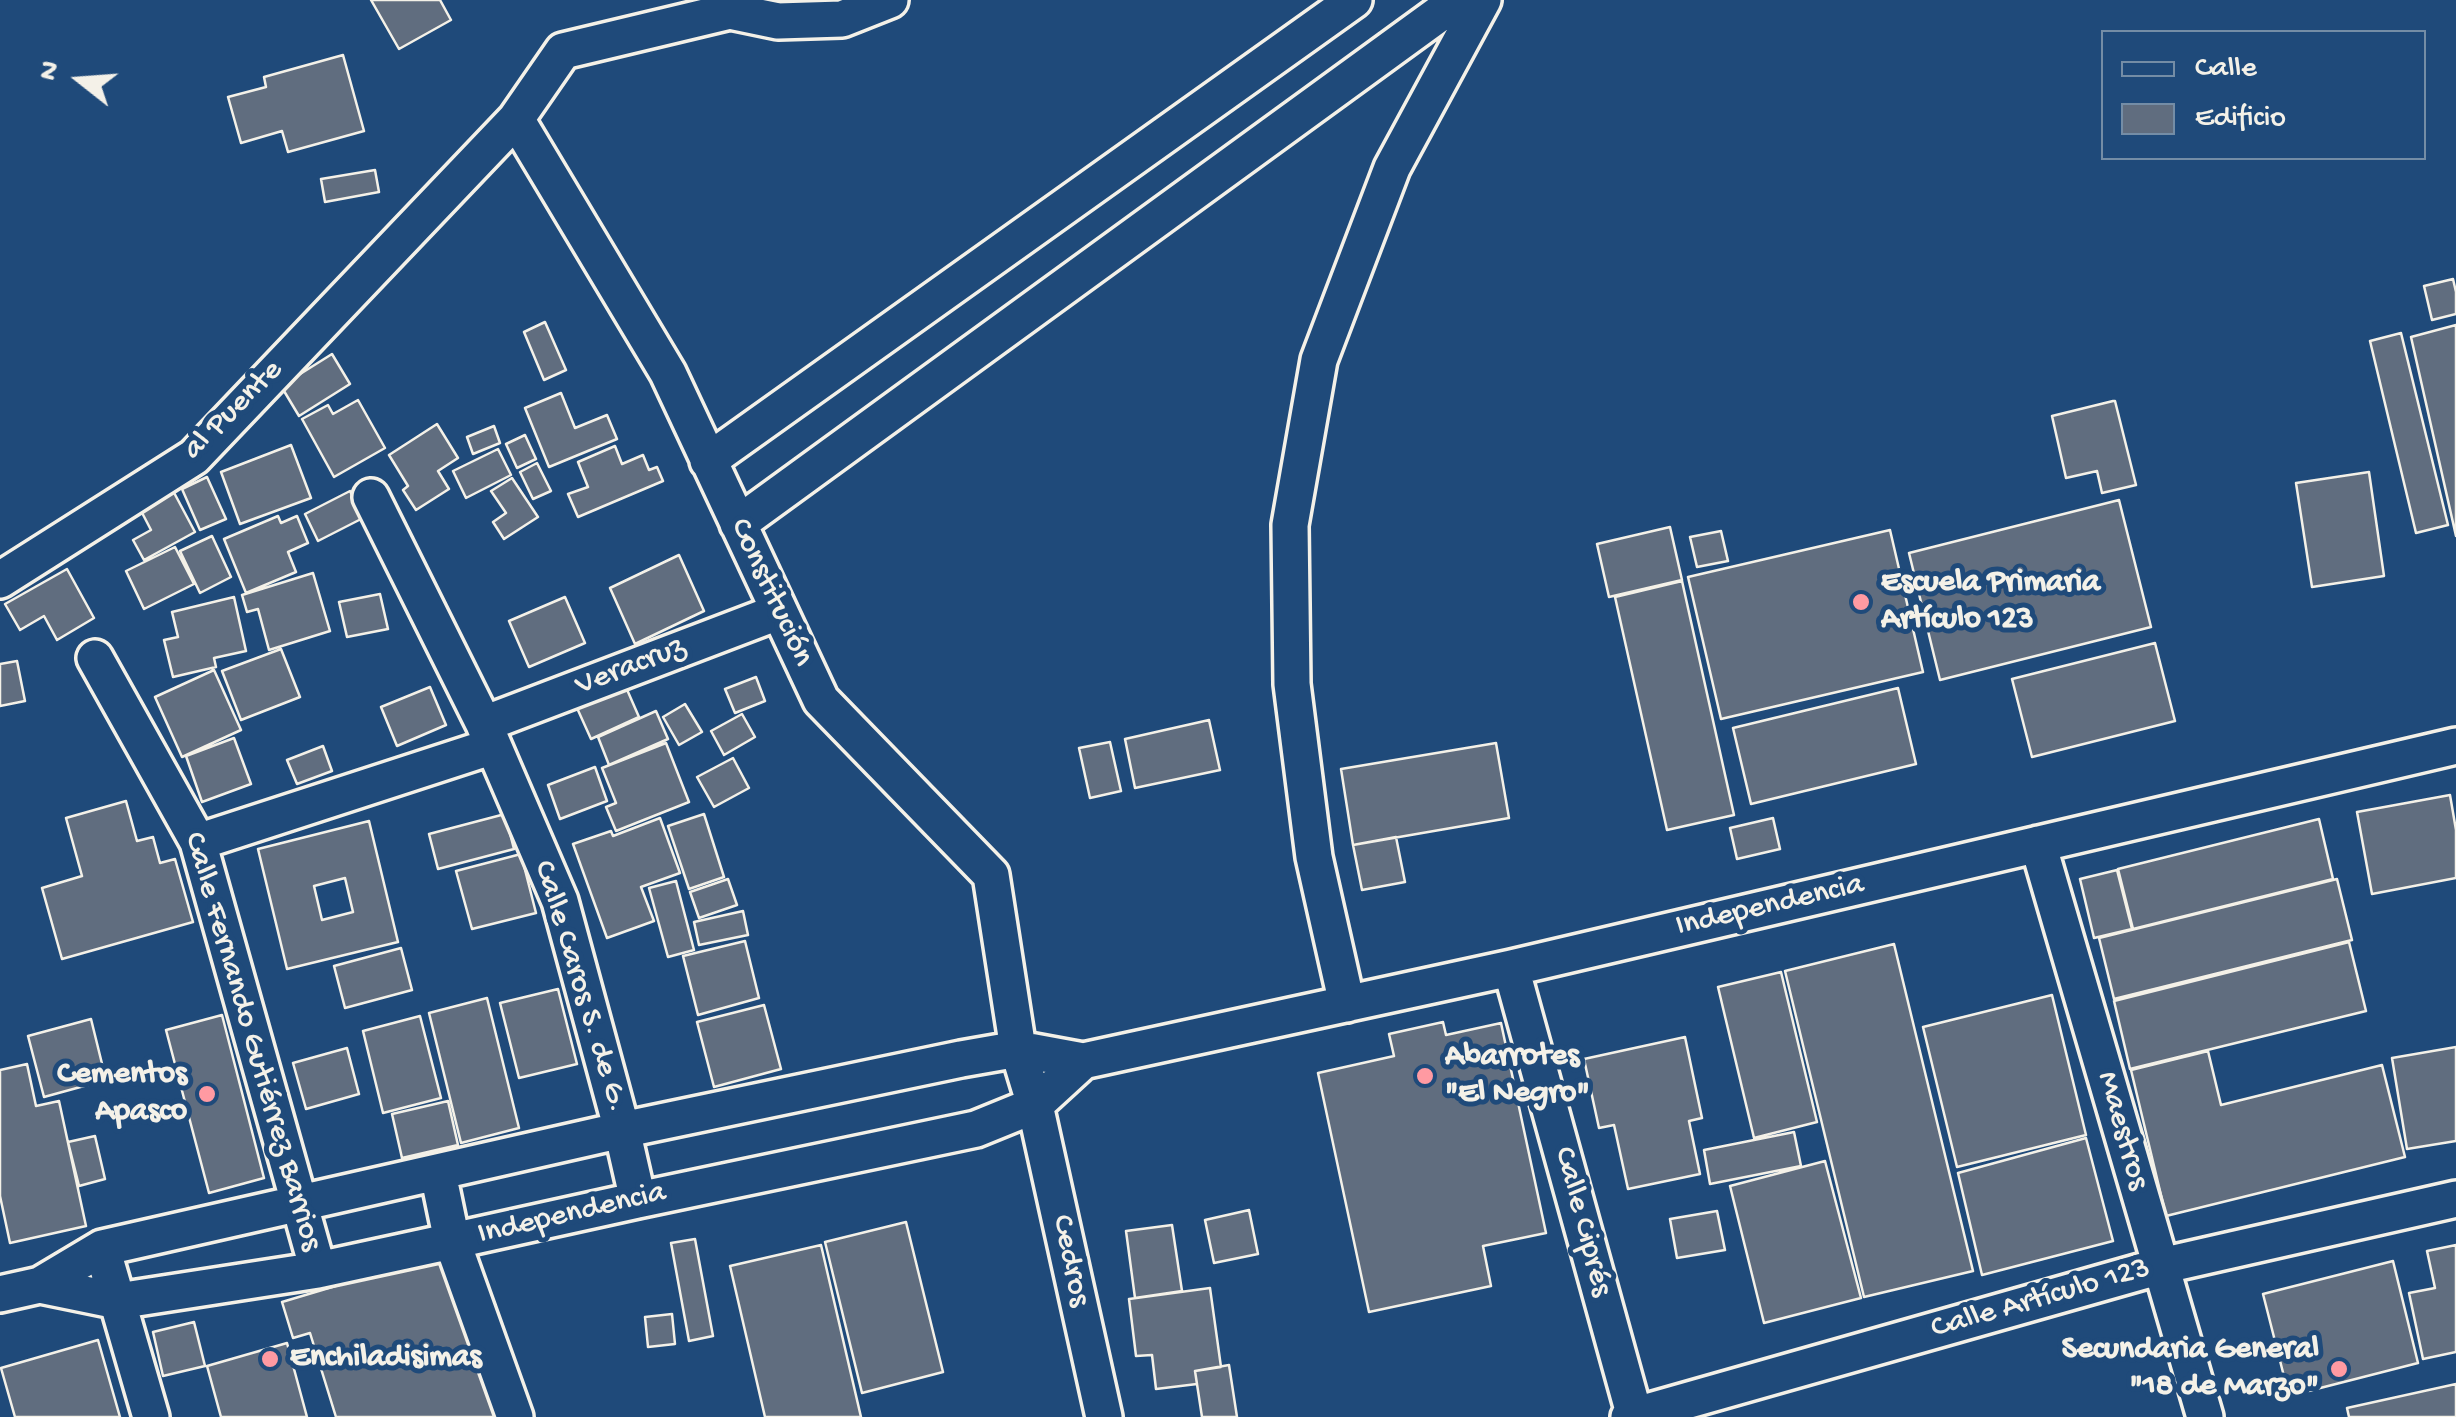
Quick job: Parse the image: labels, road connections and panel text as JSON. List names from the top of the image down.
{
  "streets": {
    "street": [
      "al Puente",
      "Constitución",
      "Veracruz",
      "Independencia",
      "Calle Caros S. de G.",
      "Calle Fernando Gutiérrez Barrios",
      "Maestros",
      "Calle Ciprés",
      "Cedros",
      "Calle Artículo 123"
    ]
  },
  "crossings": [
    ["al Puente", "Constitución"],
    ["Constitución", "Veracruz"],
    ["Constitución", "Independencia"],
    ["Constitución", "Cedros"],
    ["Veracruz", "Calle Caros S. de G."],
    ["Veracruz", "Calle Fernando Gutiérrez Barrios"],
    ["Independencia", "Calle Caros S. de G."],
    ["Independencia", "Calle Fernando Gutiérrez Barrios"],
    ["Independencia", "Maestros"],
    ["Independencia", "Calle Ciprés"],
    ["Independencia", "Cedros"],
    ["Maestros", "Calle Artículo 123"],
    ["Calle Ciprés", "Calle Artículo 123"]
  ],
  "places": [
    "Escuela Primaria Artículo 123",
    "Abarrotes \"El Negro\"",
    "Cementos Apasco",
    "Enchiladisimas",
    "Secundaria General \"18 de Marzo\""
  ],
  "legend": ["Calle", "Edificio"],
  "north": "left"
}
